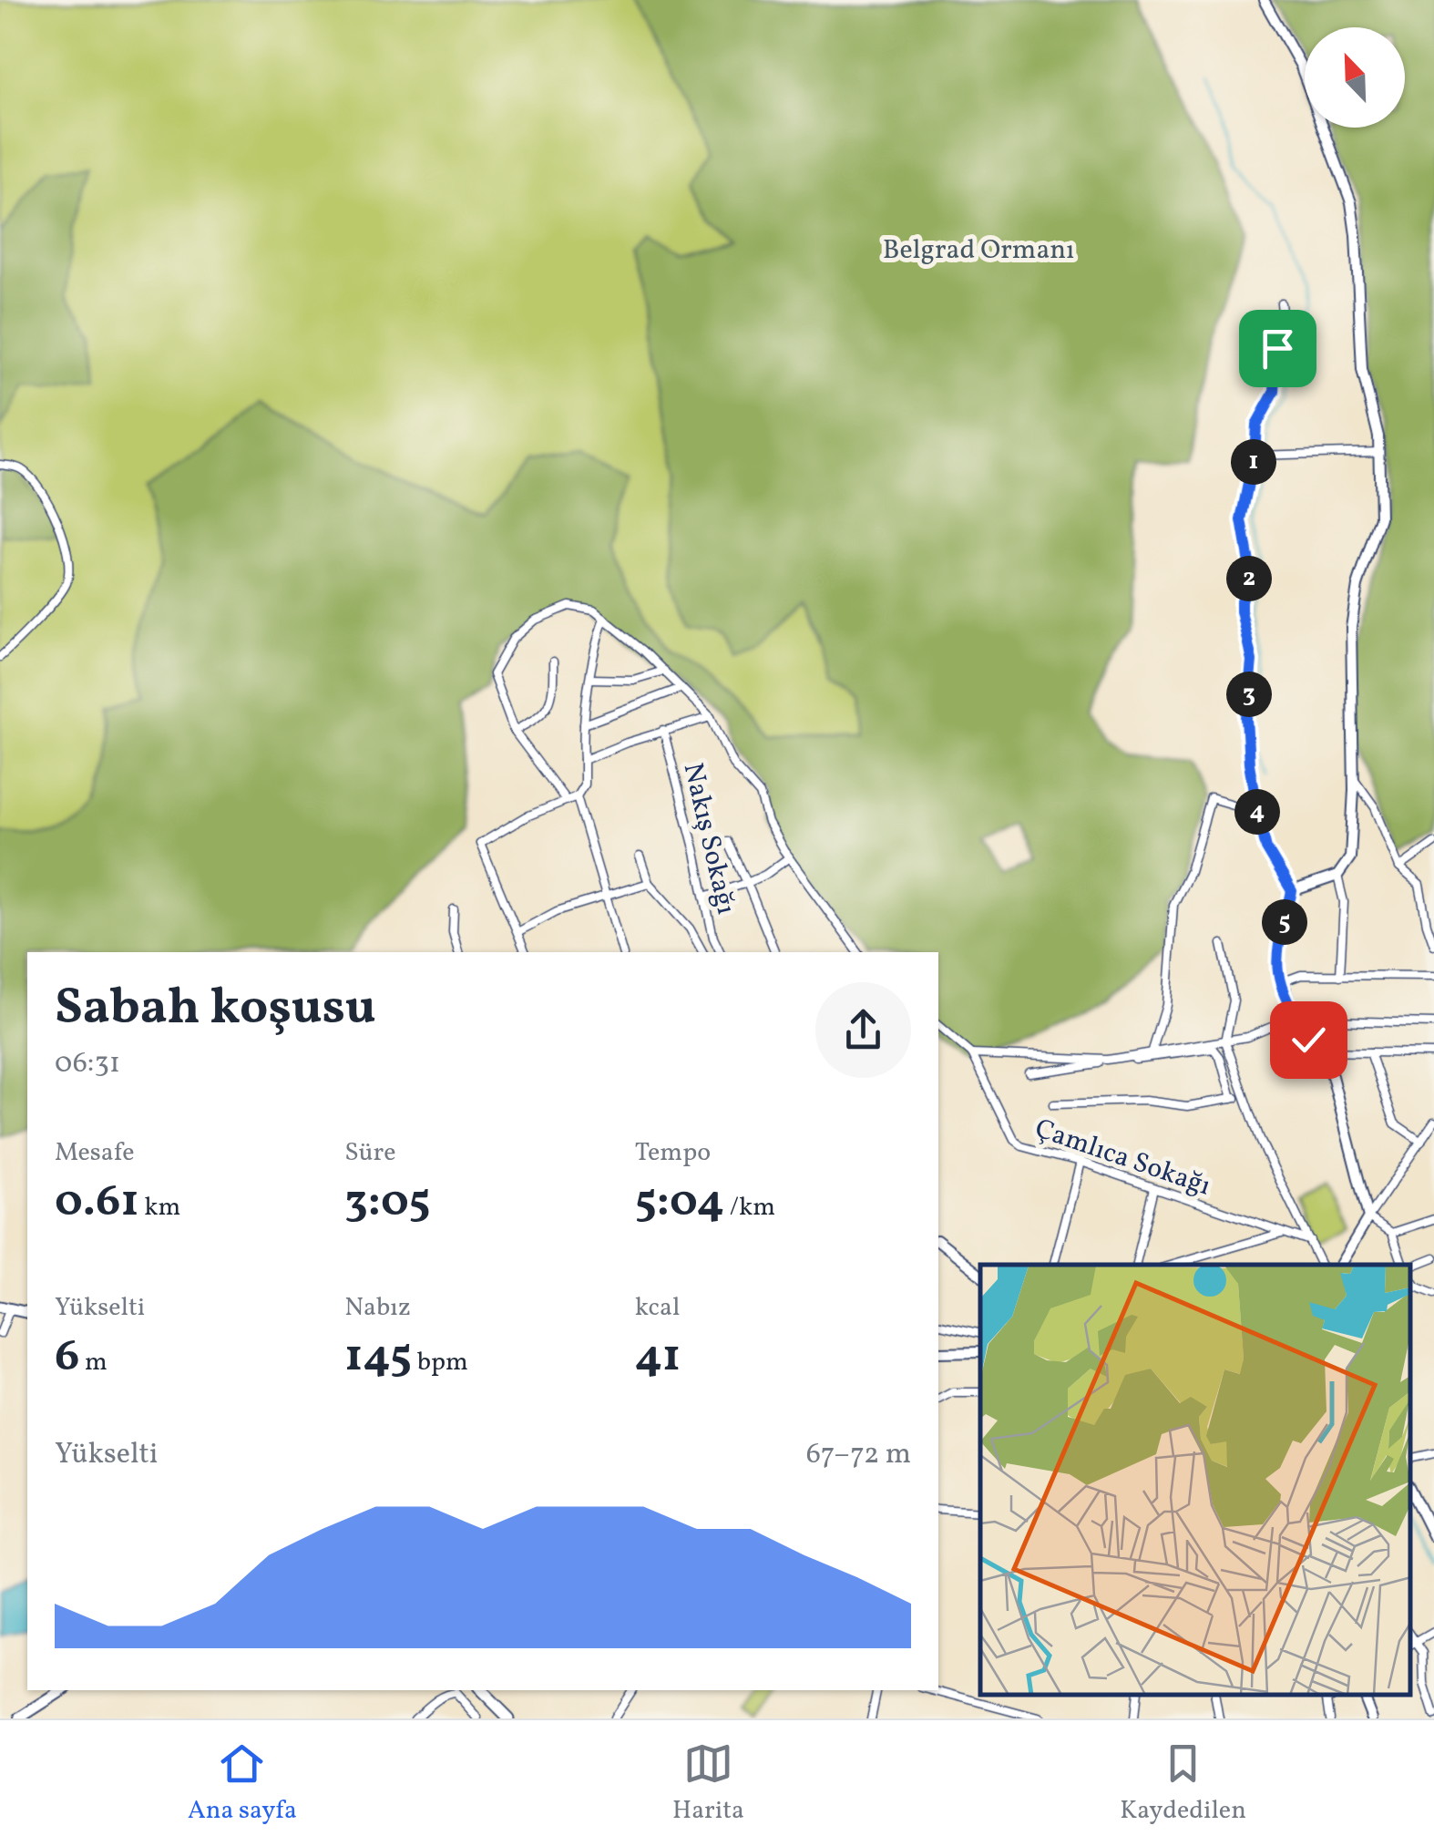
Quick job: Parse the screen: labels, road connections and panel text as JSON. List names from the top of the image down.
{
  "streets": {
    "street": ["Nakış Sokağı", "Çamlıca Sokağı"]
  },
  "parks": ["Belgrad Ormanı"],
  "north": "top left",
  "page": {
    "pins": [
      "1",
      "2",
      "3",
      "4",
      "5"
    ],
    "heading": ["Sabah koşusu", "06:31"],
    "stats": [
      ["Mesafe", "0.61 km"],
      ["Süre", "3:05"],
      ["Tempo", "5:04 /km"],
      ["Yükselti", "6 m"],
      ["Nabız", "145 bpm"],
      ["kcal", "41"]
    ],
    "chart": ["Yükselti", "67–72 m"],
    "tabs": ["Ana sayfa", "Harita", "Kaydedilen"]
  }
}
